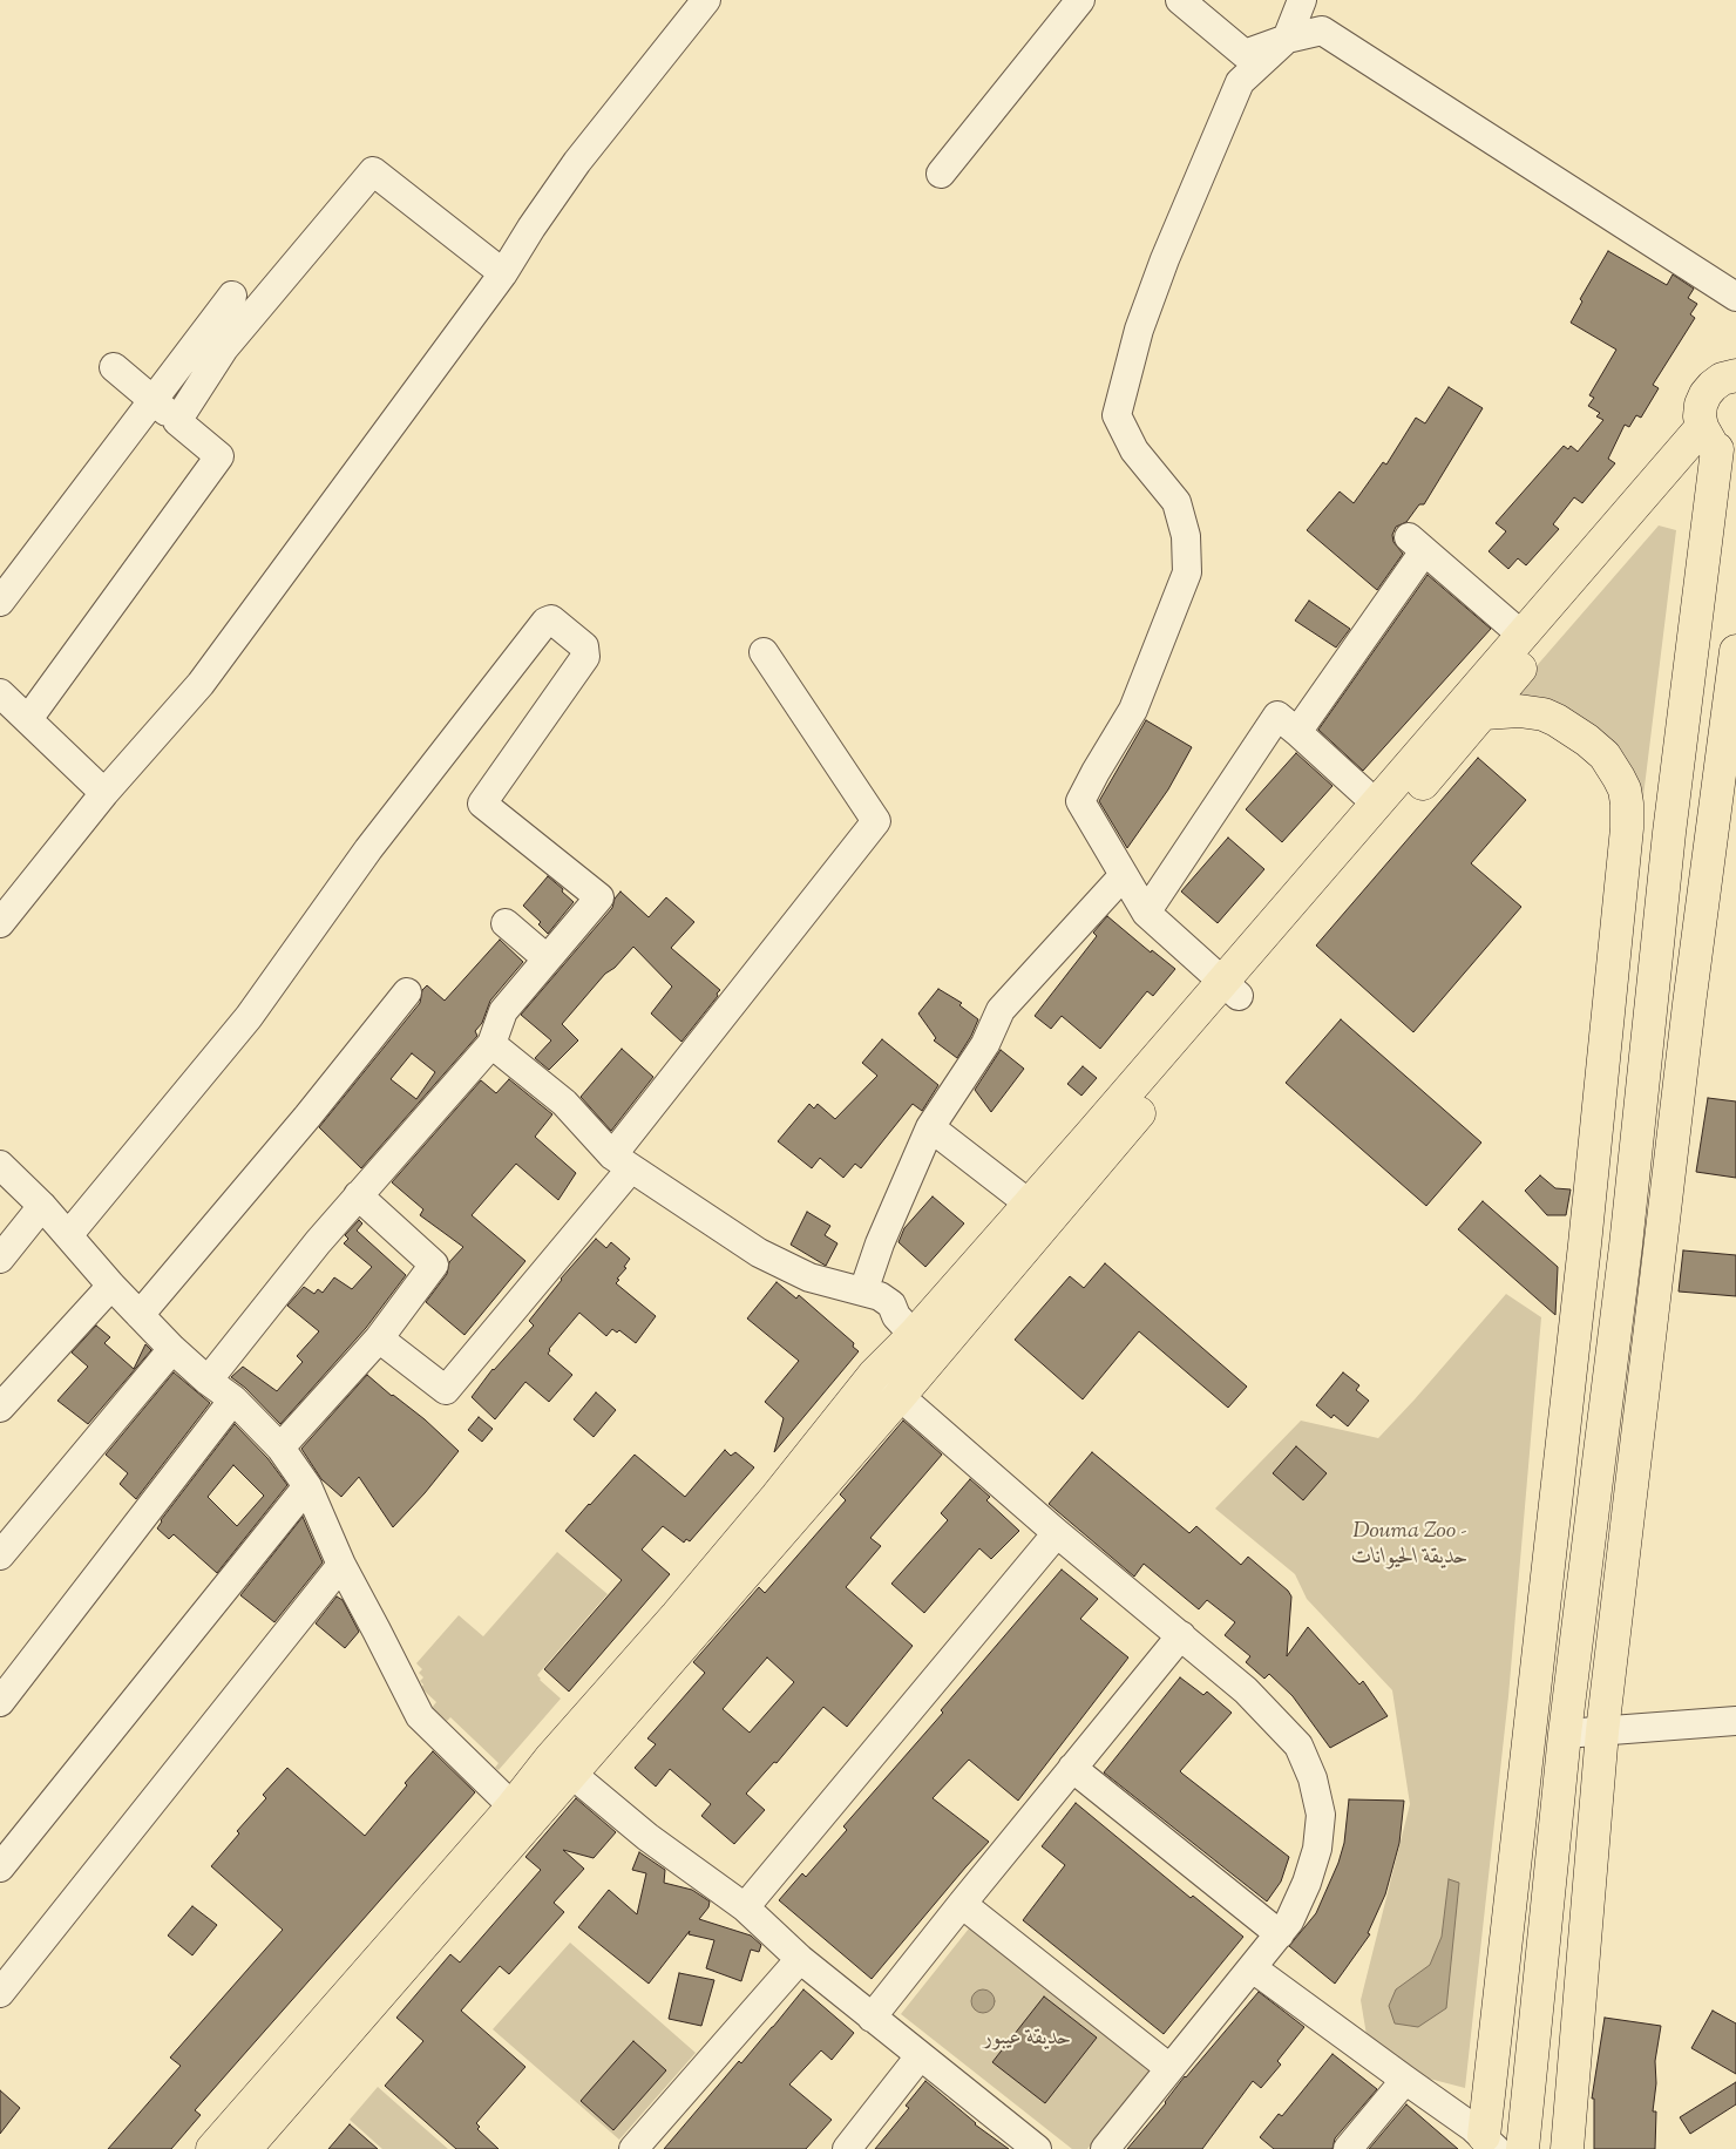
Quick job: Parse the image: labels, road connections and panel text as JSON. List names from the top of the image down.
{
  "parks": ["Douma Zoo - حديقة الحيوانات", "حديقة عيبور"]
}
